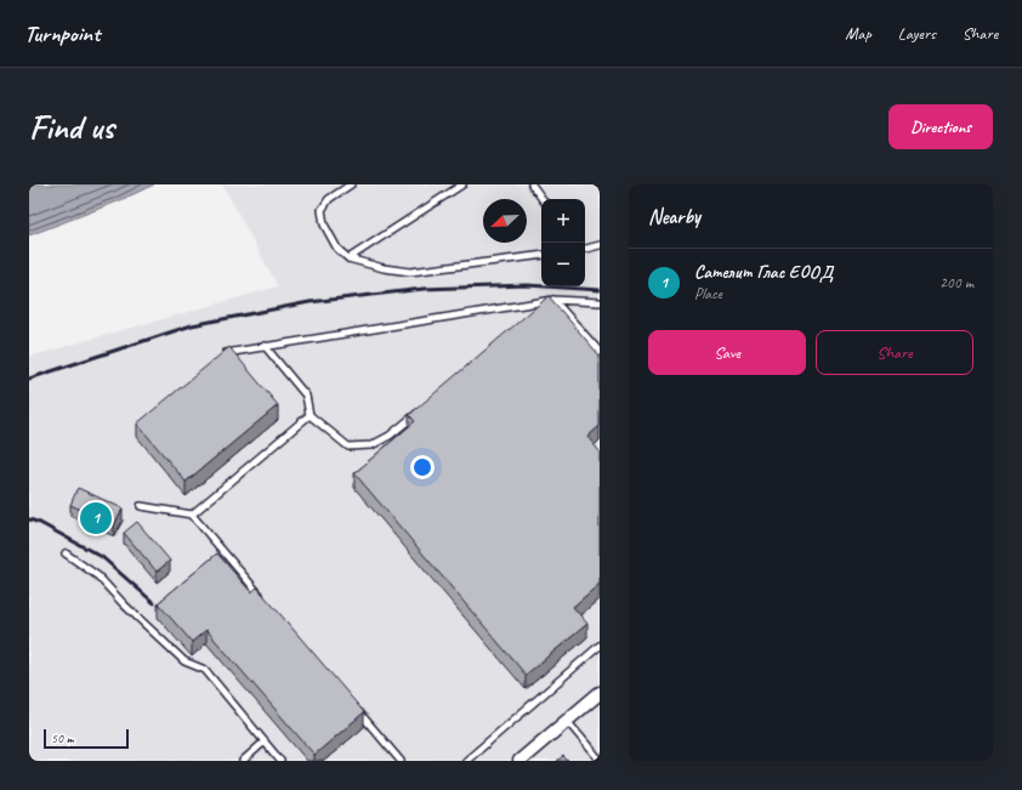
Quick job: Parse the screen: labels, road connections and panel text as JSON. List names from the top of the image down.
{
  "scale_bar": "50 m",
  "north": "bottom left",
  "page": {
    "header": "Turnpoint",
    "nav": ["Map", "Layers", "Share"],
    "buttons": [
      "Directions",
      ["Save", "Share"]
    ],
    "title": "Find us",
    "heading": "Nearby",
    "map_buttons": ["+", "−"],
    "list": [
      {
        "mark": "1",
        "name": "Сателит Глас ЕООД",
        "note": "Place",
        "value": "200 m"
      }
    ],
    "pins": "1",
    "scale": "50 m"
  }
}
